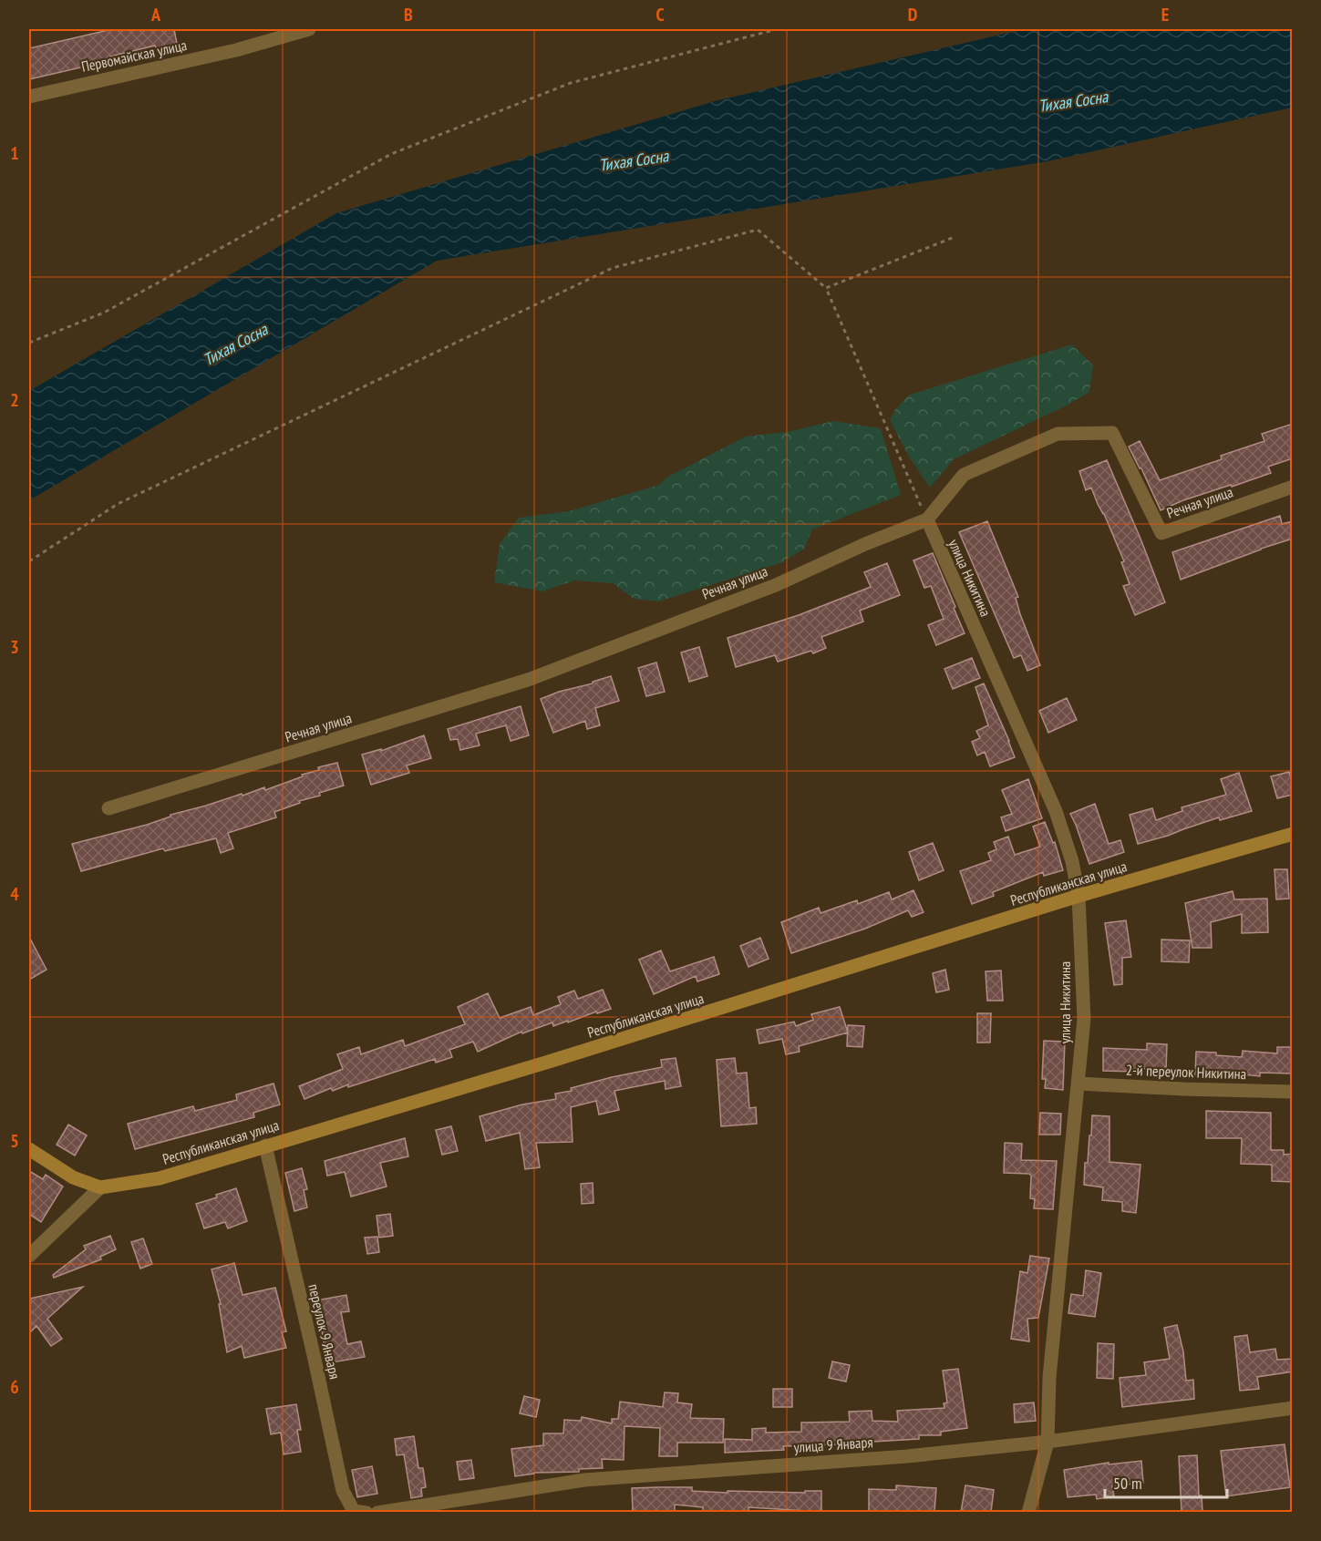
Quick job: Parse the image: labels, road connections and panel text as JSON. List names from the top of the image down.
{
  "streets": {
    "street": [
      "Первомайская улица",
      "Речная улица",
      "улица Никитина",
      "Республиканская улица",
      "2-й переулок Никитина",
      "переулок 9 Января",
      "улица 9 Января"
    ]
  },
  "crossings": [
    ["Речная улица", "улица Никитина"],
    ["улица Никитина", "Республиканская улица"],
    ["улица Никитина", "2-й переулок Никитина"],
    ["улица Никитина", "улица 9 Января"],
    ["Республиканская улица", "переулок 9 Января"]
  ],
  "water": ["Тихая Сосна"],
  "scale_bar": "50 m",
  "grid": {
    "columns": [
      "A",
      "B",
      "C",
      "D",
      "E"
    ],
    "rows": [
      "1",
      "2",
      "3",
      "4",
      "5",
      "6"
    ]
  }
}
